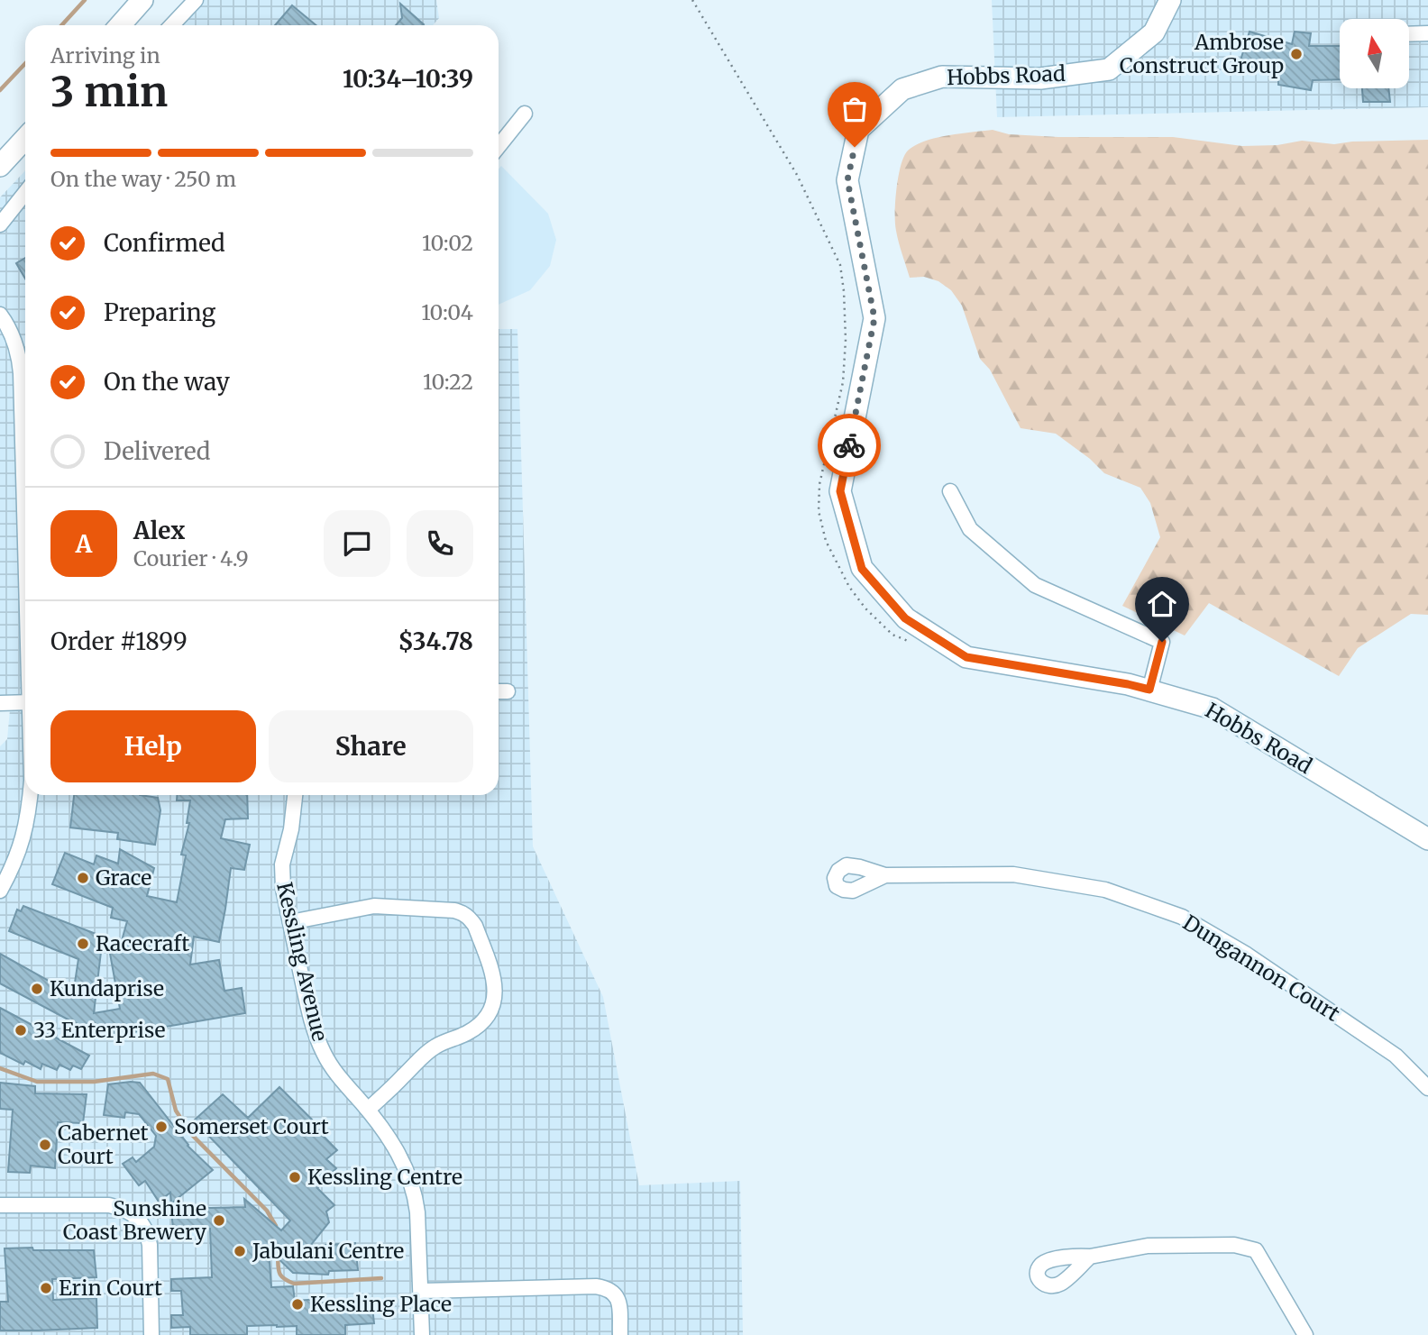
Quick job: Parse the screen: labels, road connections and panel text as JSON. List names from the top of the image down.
{
  "streets": {
    "street": ["Hobbs Road", "Kessling Avenue", "Dungannon Court"]
  },
  "places": [
    "Ambrose Construct Group",
    "Grace",
    "Racecraft",
    "Kundaprise",
    "33 Enterprise",
    "Somerset Court",
    "Cabernet Court",
    "Kessling Centre",
    "Sunshine Coast Brewery",
    "Jabulani Centre",
    "Erin Court",
    "Kessling Place"
  ],
  "north": "top",
  "page": {
    "heading": ["3 min", "Arriving in", "10:34–10:39"],
    "panel": [
      "Alex",
      "Courier · 4.9",
      "Order #1899",
      "$34.78"
    ],
    "bar": "On the way · 250 m",
    "list": [
      ["Confirmed", "10:02"],
      ["Preparing", "10:04"],
      ["On the way", "10:22"],
      "Delivered"
    ],
    "round": "A",
    "buttons": ["Help", "Share"]
  }
}
